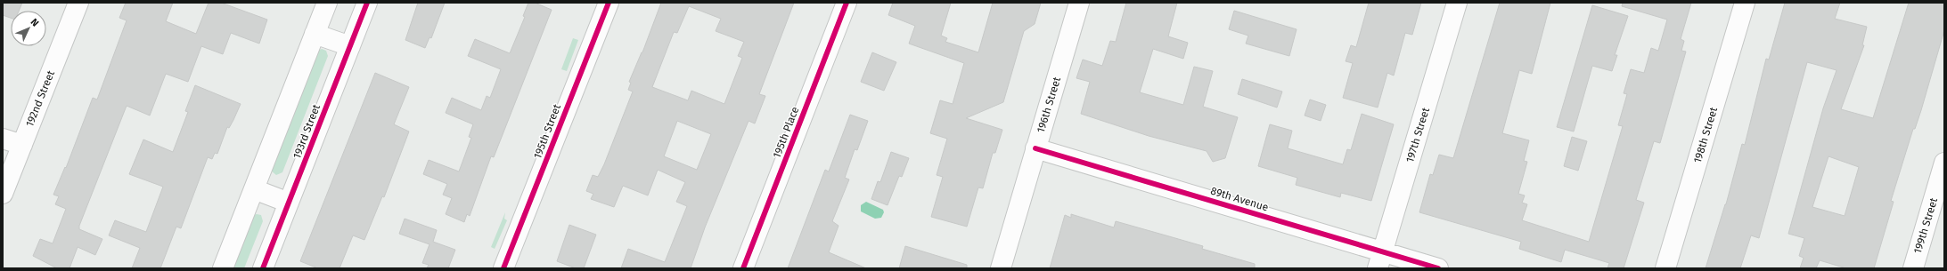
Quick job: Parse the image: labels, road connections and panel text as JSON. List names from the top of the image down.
{
  "streets": {
    "street": [
      "192nd Street",
      "196th Street",
      "193rd Street",
      "195th Street",
      "195th Place",
      "197th Street",
      "198th Street",
      "89th Avenue",
      "199th Street"
    ]
  },
  "crossings": [
    ["196th Street", "89th Avenue"],
    ["197th Street", "89th Avenue"]
  ],
  "north": "top right"
}
